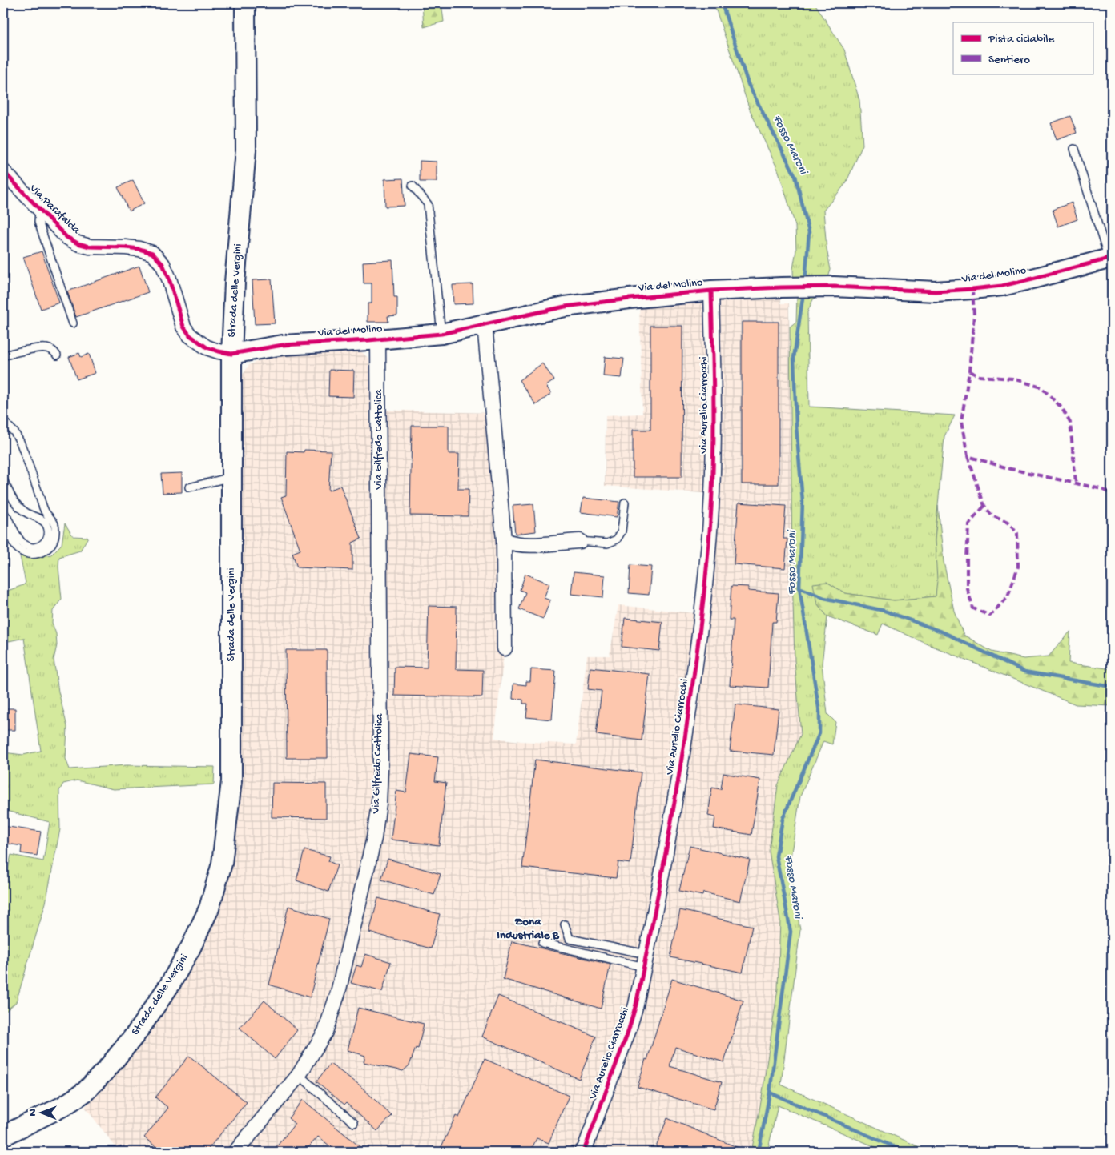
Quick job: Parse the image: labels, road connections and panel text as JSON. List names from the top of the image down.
{
  "streets": {
    "main road": ["Via del Molino", "Strada delle Vergini"],
    "street": ["Via Parafalda", "Via Aurelio Ciarrocchi", "Via Gilfredo Cattolica"]
  },
  "crossings": [
    ["Via Parafalda", "Via del Molino"],
    ["Via Parafalda", "Strada delle Vergini"],
    ["Via del Molino", "Strada delle Vergini"],
    ["Via del Molino", "Via Aurelio Ciarrocchi"],
    ["Via del Molino", "Via Gilfredo Cattolica"]
  ],
  "districts": ["Zona Industriale B"],
  "water": ["Fosso Maroni"],
  "legend": ["Pista ciclabile", "Sentiero"],
  "north": "left"
}
